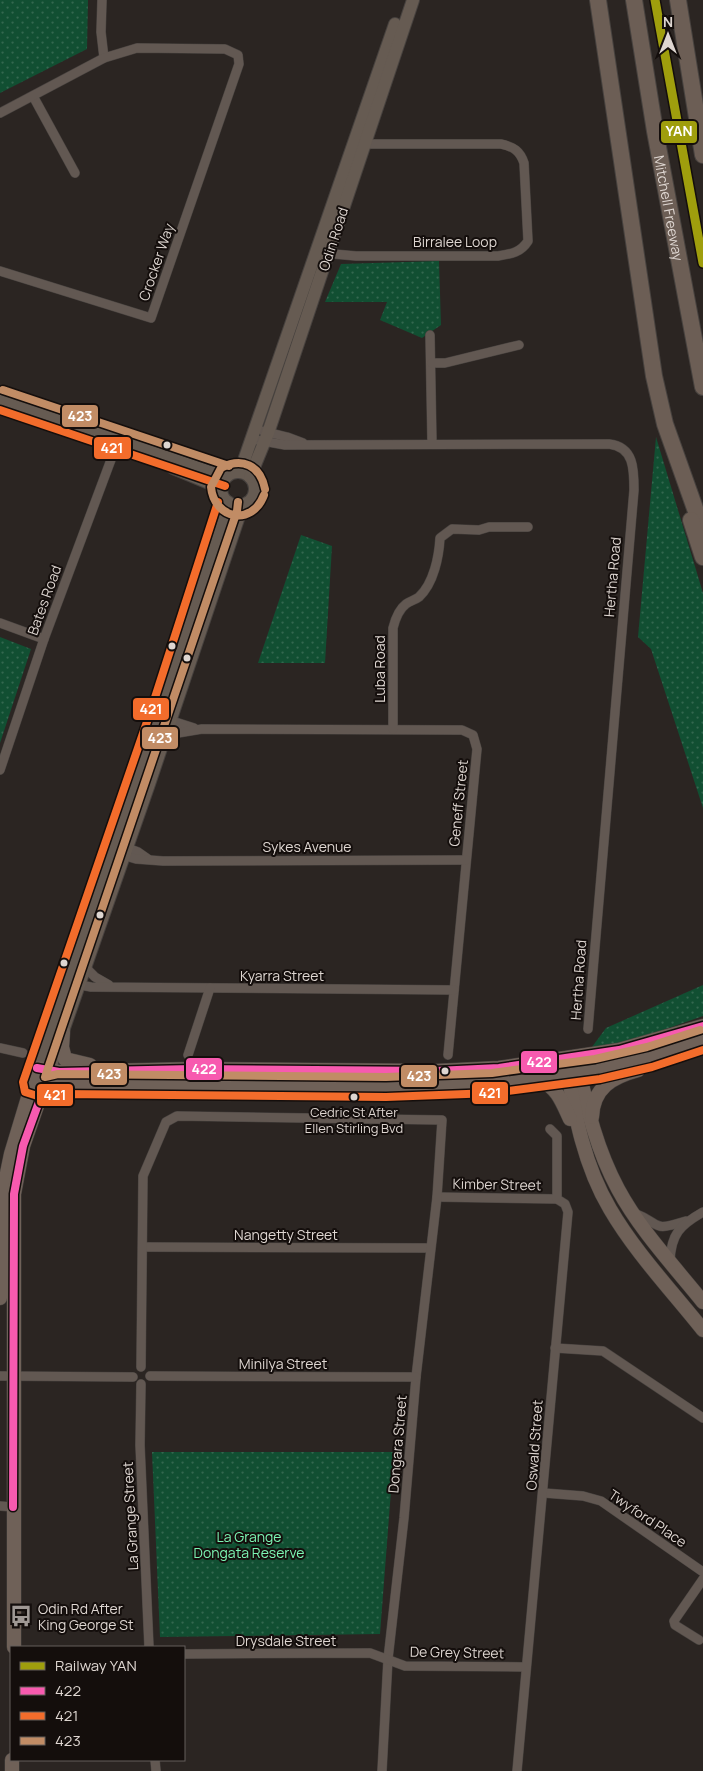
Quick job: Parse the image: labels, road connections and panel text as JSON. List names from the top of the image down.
{
  "streets": {
    "highway": ["Mitchell Freeway"],
    "main road": ["Odin Road"],
    "street": [
      "Birralee Loop",
      "Crocker Way",
      "Hertha Road",
      "Bates Road",
      "Luba Road",
      "Geneff Street",
      "Sykes Avenue",
      "Kyarra Street",
      "Kimber Street",
      "Nangetty Street",
      "Minilya Street",
      "Dongara Street",
      "Oswald Street",
      "La Grange Street",
      "Twyford Place",
      "Drysdale Street",
      "De Grey Street"
    ]
  },
  "crossings": [
    ["Odin Road", "Birralee Loop"],
    ["Odin Road", "Hertha Road"],
    ["Odin Road", "Geneff Street"],
    ["Odin Road", "Sykes Avenue"],
    ["Odin Road", "Kyarra Street"],
    ["Luba Road", "Geneff Street"],
    ["Geneff Street", "Sykes Avenue"],
    ["Geneff Street", "Kyarra Street"],
    ["Kimber Street", "Dongara Street"],
    ["Kimber Street", "Oswald Street"],
    ["Nangetty Street", "Dongara Street"],
    ["Minilya Street", "Dongara Street"],
    ["Minilya Street", "La Grange Street"],
    ["Dongara Street", "Drysdale Street"],
    ["Dongara Street", "De Grey Street"],
    ["Oswald Street", "Twyford Place"],
    ["Oswald Street", "De Grey Street"],
    ["Drysdale Street", "De Grey Street"]
  ],
  "parks": ["La Grange Dongata Reserve"],
  "places": {
    "other": ["Cedric St After Ellen Stirling Bvd"],
    "bus stop": ["Odin Rd After King George St"]
  },
  "lines": [
    "rail line YAN",
    "transit line 423",
    "transit line 421",
    "transit line 422"
  ],
  "legend": [
    "Railway YAN",
    "422",
    "421",
    "423"
  ],
  "north": "top"
}
